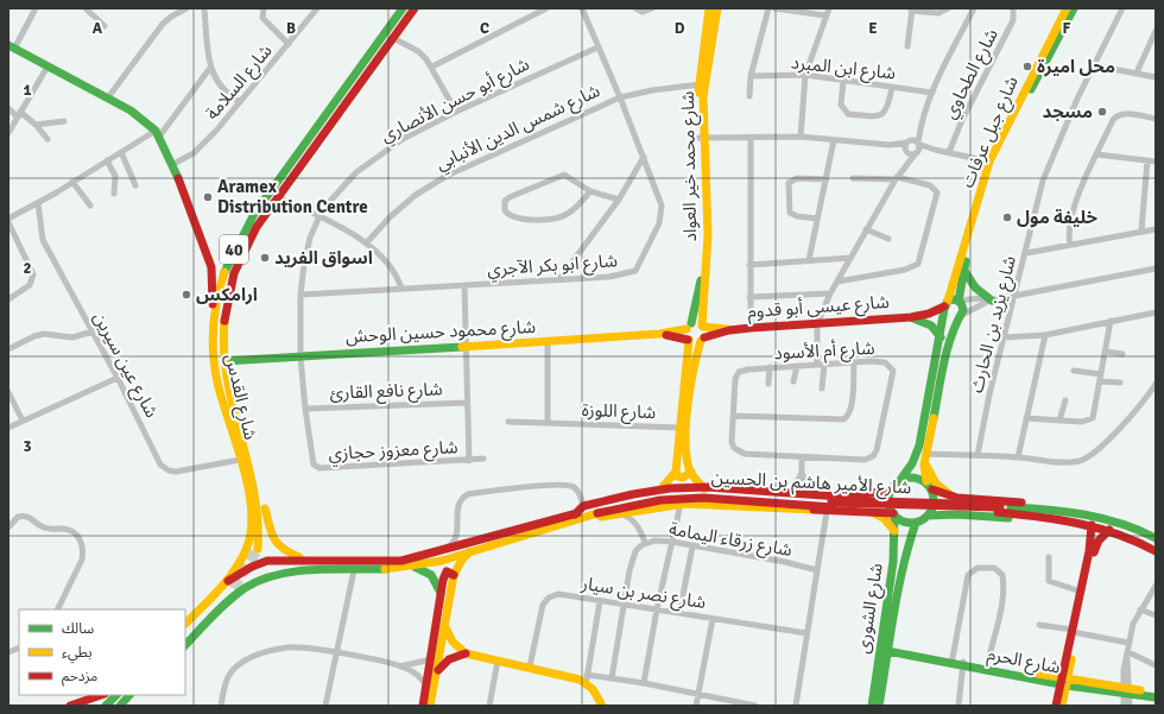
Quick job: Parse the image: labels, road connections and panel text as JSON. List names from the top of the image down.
{
  "streets": {
    "main road": [
      "شارع جبل عرفات",
      "شارع محمد خير العواد",
      "40",
      "شارع عيسى أبو قدوم",
      "شارع محمود حسين الوحش",
      "شارع القدس",
      "شارع الأمير هاشم بن الحسين",
      "شارع الشورى",
      "شارع الحرم"
    ],
    "street": [
      "شارع ابن المبرد",
      "شارع الطحاوي",
      "شارع السلامة",
      "شارع أبو حسن الأنصاري",
      "شارع شمس الدين الأنبابي",
      "شارع ابو بكر الآجري",
      "شارع يزيد بن الحارث",
      "شارع أم الأسود",
      "شارع عين سيرين",
      "شارع نافع القارئ",
      "شارع اللوزة",
      "شارع معزوز حجازي",
      "شارع زرقاء اليمامة",
      "شارع نصر بن سيار"
    ]
  },
  "crossings": [
    ["شارع أبو حسن الأنصاري", "شارع ابو بكر الآجري"],
    ["شارع أبو حسن الأنصاري", "شارع محمود حسين الوحش"],
    ["شارع أبو حسن الأنصاري", "شارع معزوز حجازي"],
    ["شارع شمس الدين الأنبابي", "شارع محمد خير العواد"],
    ["شارع شمس الدين الأنبابي", "شارع ابو بكر الآجري"],
    ["شارع جبل عرفات", "شارع عيسى أبو قدوم"],
    ["شارع جبل عرفات", "شارع الأمير هاشم بن الحسين"],
    ["شارع جبل عرفات", "شارع الشورى"],
    ["شارع محمد خير العواد", "شارع عيسى أبو قدوم"],
    ["شارع محمد خير العواد", "شارع محمود حسين الوحش"],
    ["شارع محمد خير العواد", "شارع اللوزة"],
    ["40", "شارع القدس"],
    ["شارع ابو بكر الآجري", "شارع معزوز حجازي"],
    ["شارع عيسى أبو قدوم", "شارع محمود حسين الوحش"],
    ["شارع محمود حسين الوحش", "شارع القدس"],
    ["شارع محمود حسين الوحش", "شارع معزوز حجازي"],
    ["شارع عين سيرين", "شارع القدس"],
    ["شارع نافع القارئ", "شارع معزوز حجازي"],
    ["شارع الأمير هاشم بن الحسين", "شارع الشورى"],
    ["شارع زرقاء اليمامة", "شارع نصر بن سيار"],
    ["شارع الشورى", "شارع الحرم"]
  ],
  "places": [
    "محل اميرة",
    "مسجد",
    "Aramex Distribution Centre",
    "خليفة مول",
    "اسواق الفريد",
    "ارامكس"
  ],
  "legend": ["سالك", "بطيء", "مزدحم"],
  "grid": {
    "columns": [
      "A",
      "B",
      "C",
      "D",
      "E",
      "F"
    ],
    "rows": ["1", "2", "3"]
  }
}
